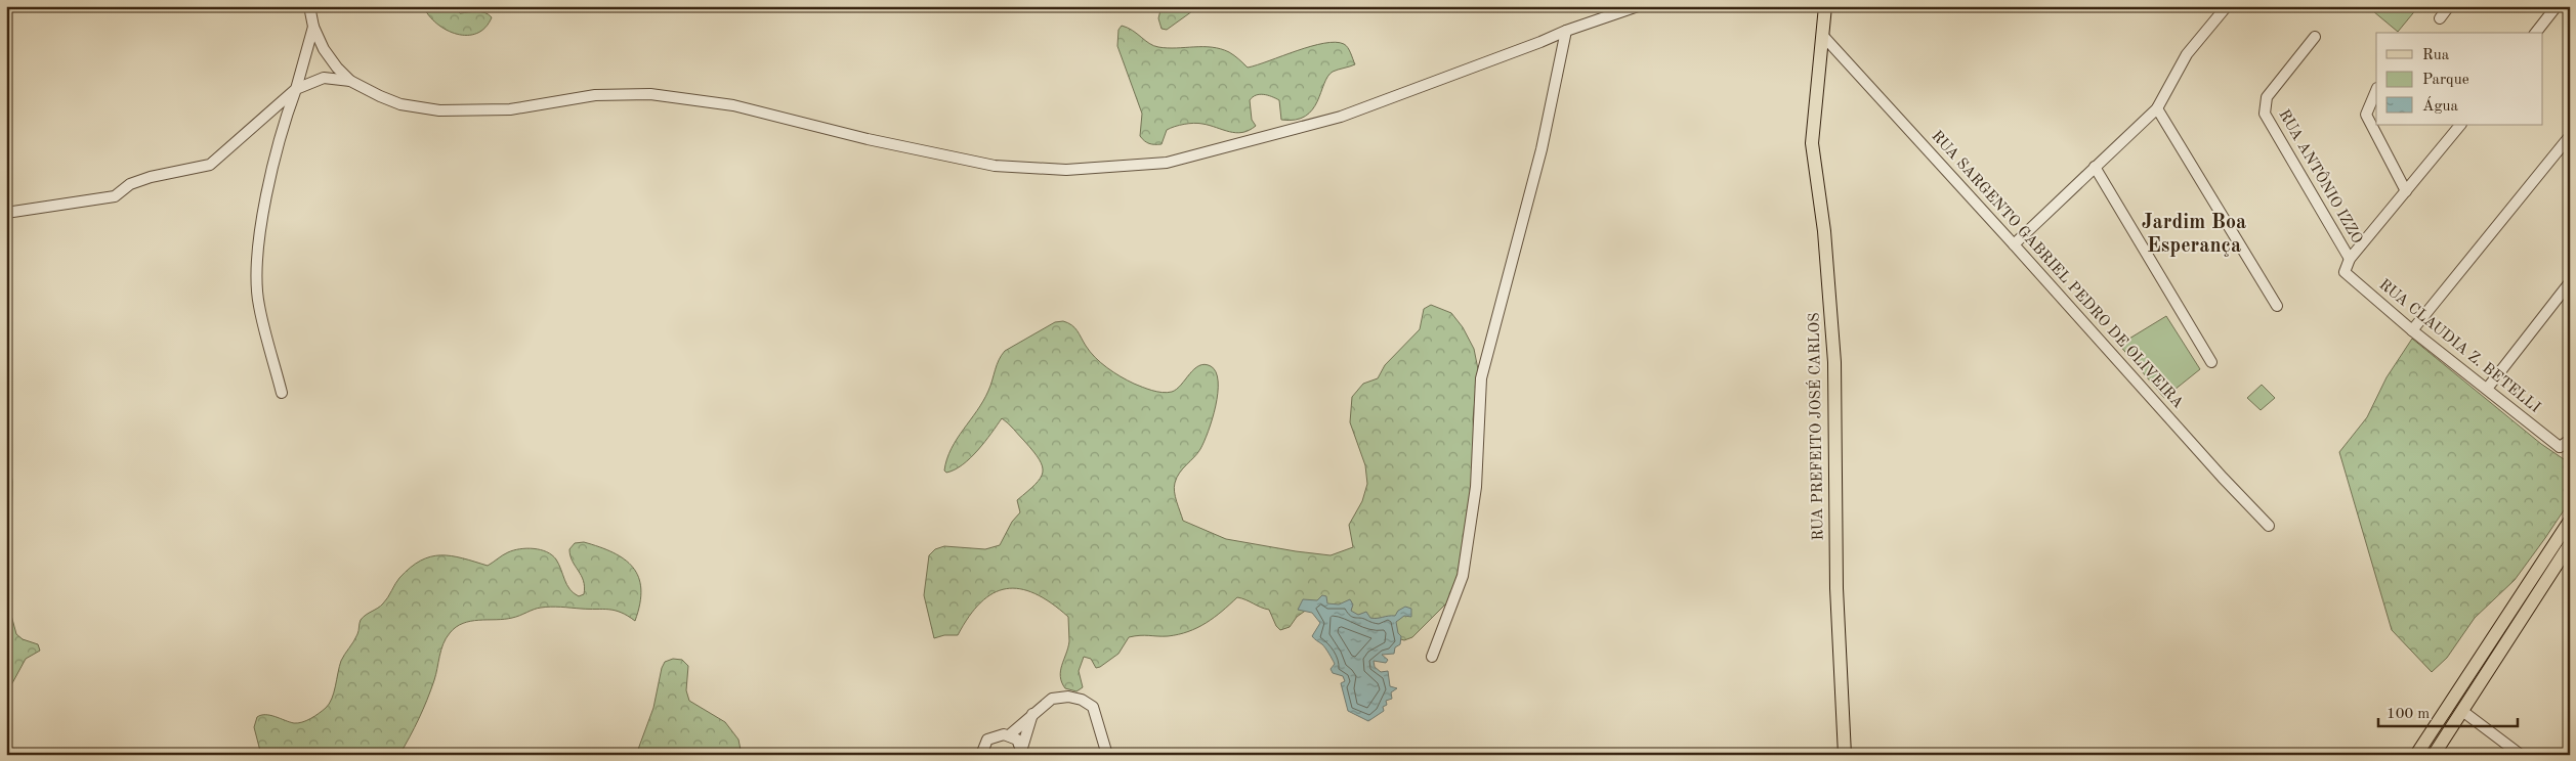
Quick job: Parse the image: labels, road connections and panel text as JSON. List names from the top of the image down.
{
  "streets": {
    "main road": ["RUA PREFEITO JOSÉ CARLOS"],
    "street": ["RUA ANTÔNIO IZZO", "RUA SARGENTO GABRIEL PEDRO DE OLIVEIRA", "RUA CLAUDIA Z. BETELLI"]
  },
  "crossings": [
    ["RUA ANTÔNIO IZZO", "RUA CLAUDIA Z. BETELLI"],
    ["RUA SARGENTO GABRIEL PEDRO DE OLIVEIRA", "RUA PREFEITO JOSÉ CARLOS"]
  ],
  "districts": ["Jardim Boa Esperança"],
  "legend": ["Rua", "Parque", "Água"],
  "scale_bar": "100 m"
}
